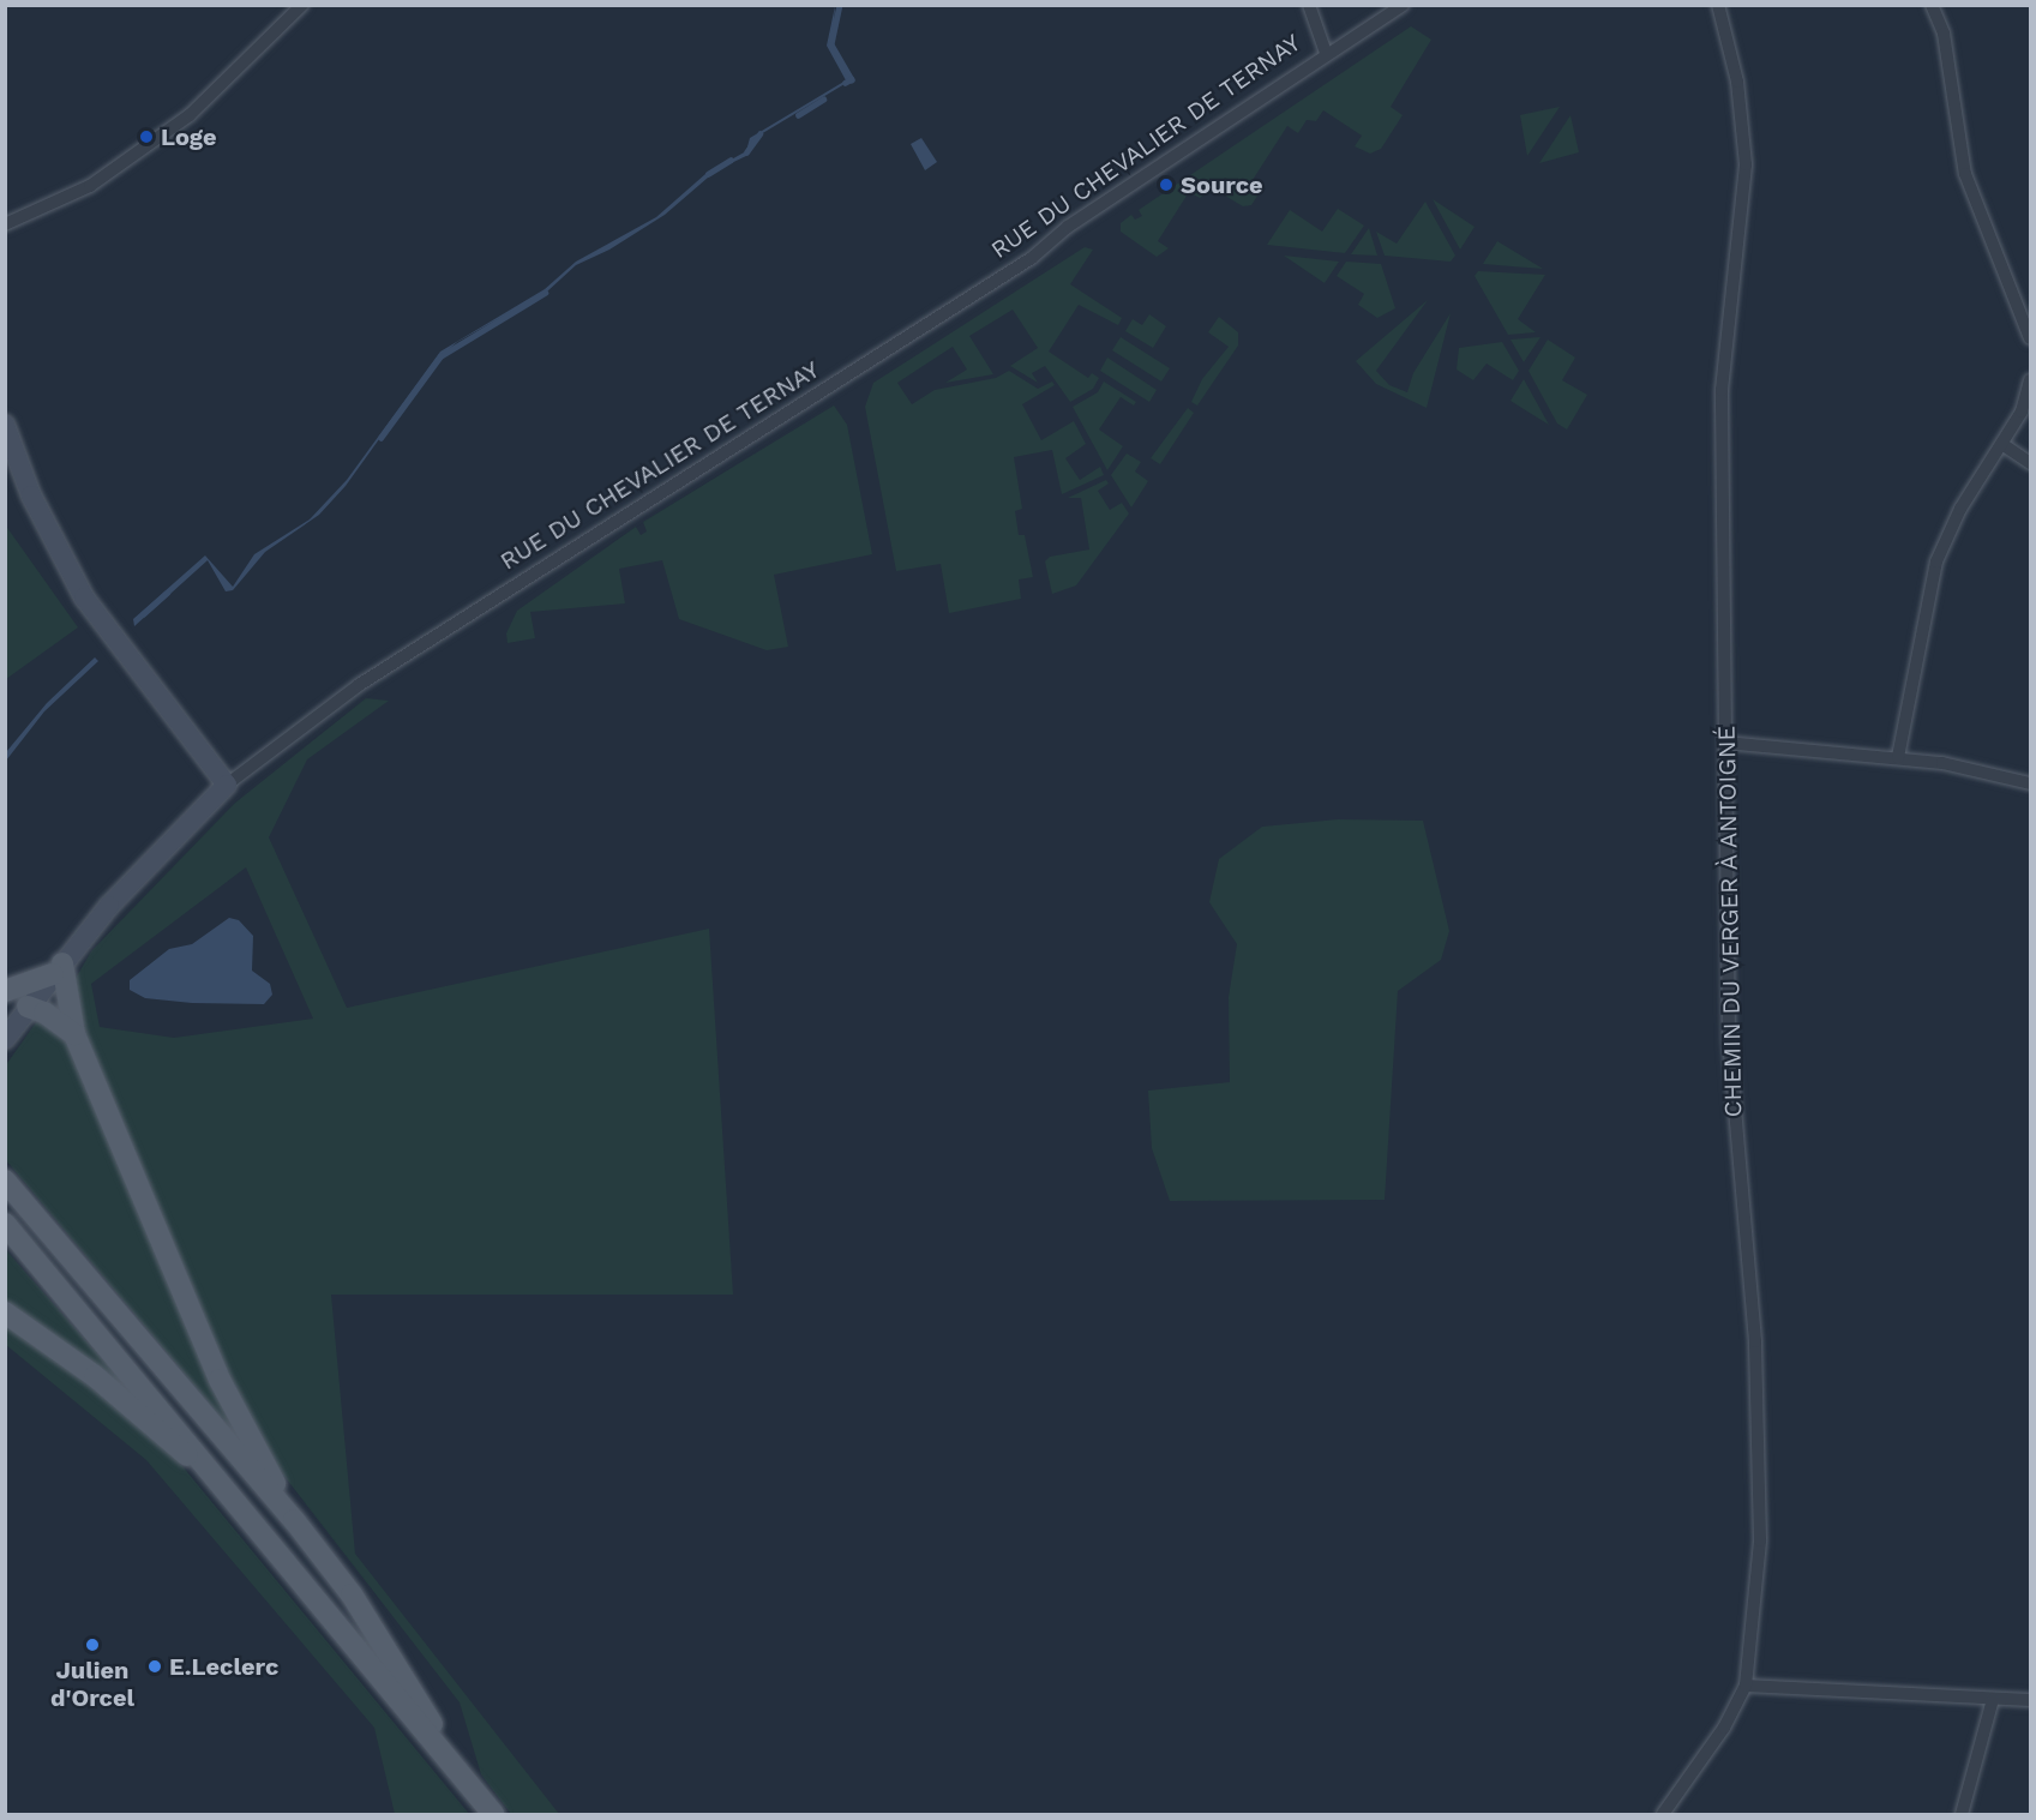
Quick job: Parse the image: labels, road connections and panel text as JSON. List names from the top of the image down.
{
  "streets": {
    "street": ["RUE DU CHEVALIER DE TERNAY", "CHEMIN DU VERGER À ANTOIGNÉ"]
  },
  "places": [
    "Loge",
    "Source",
    "Julien d'Orcel",
    "E.Leclerc"
  ]
}
